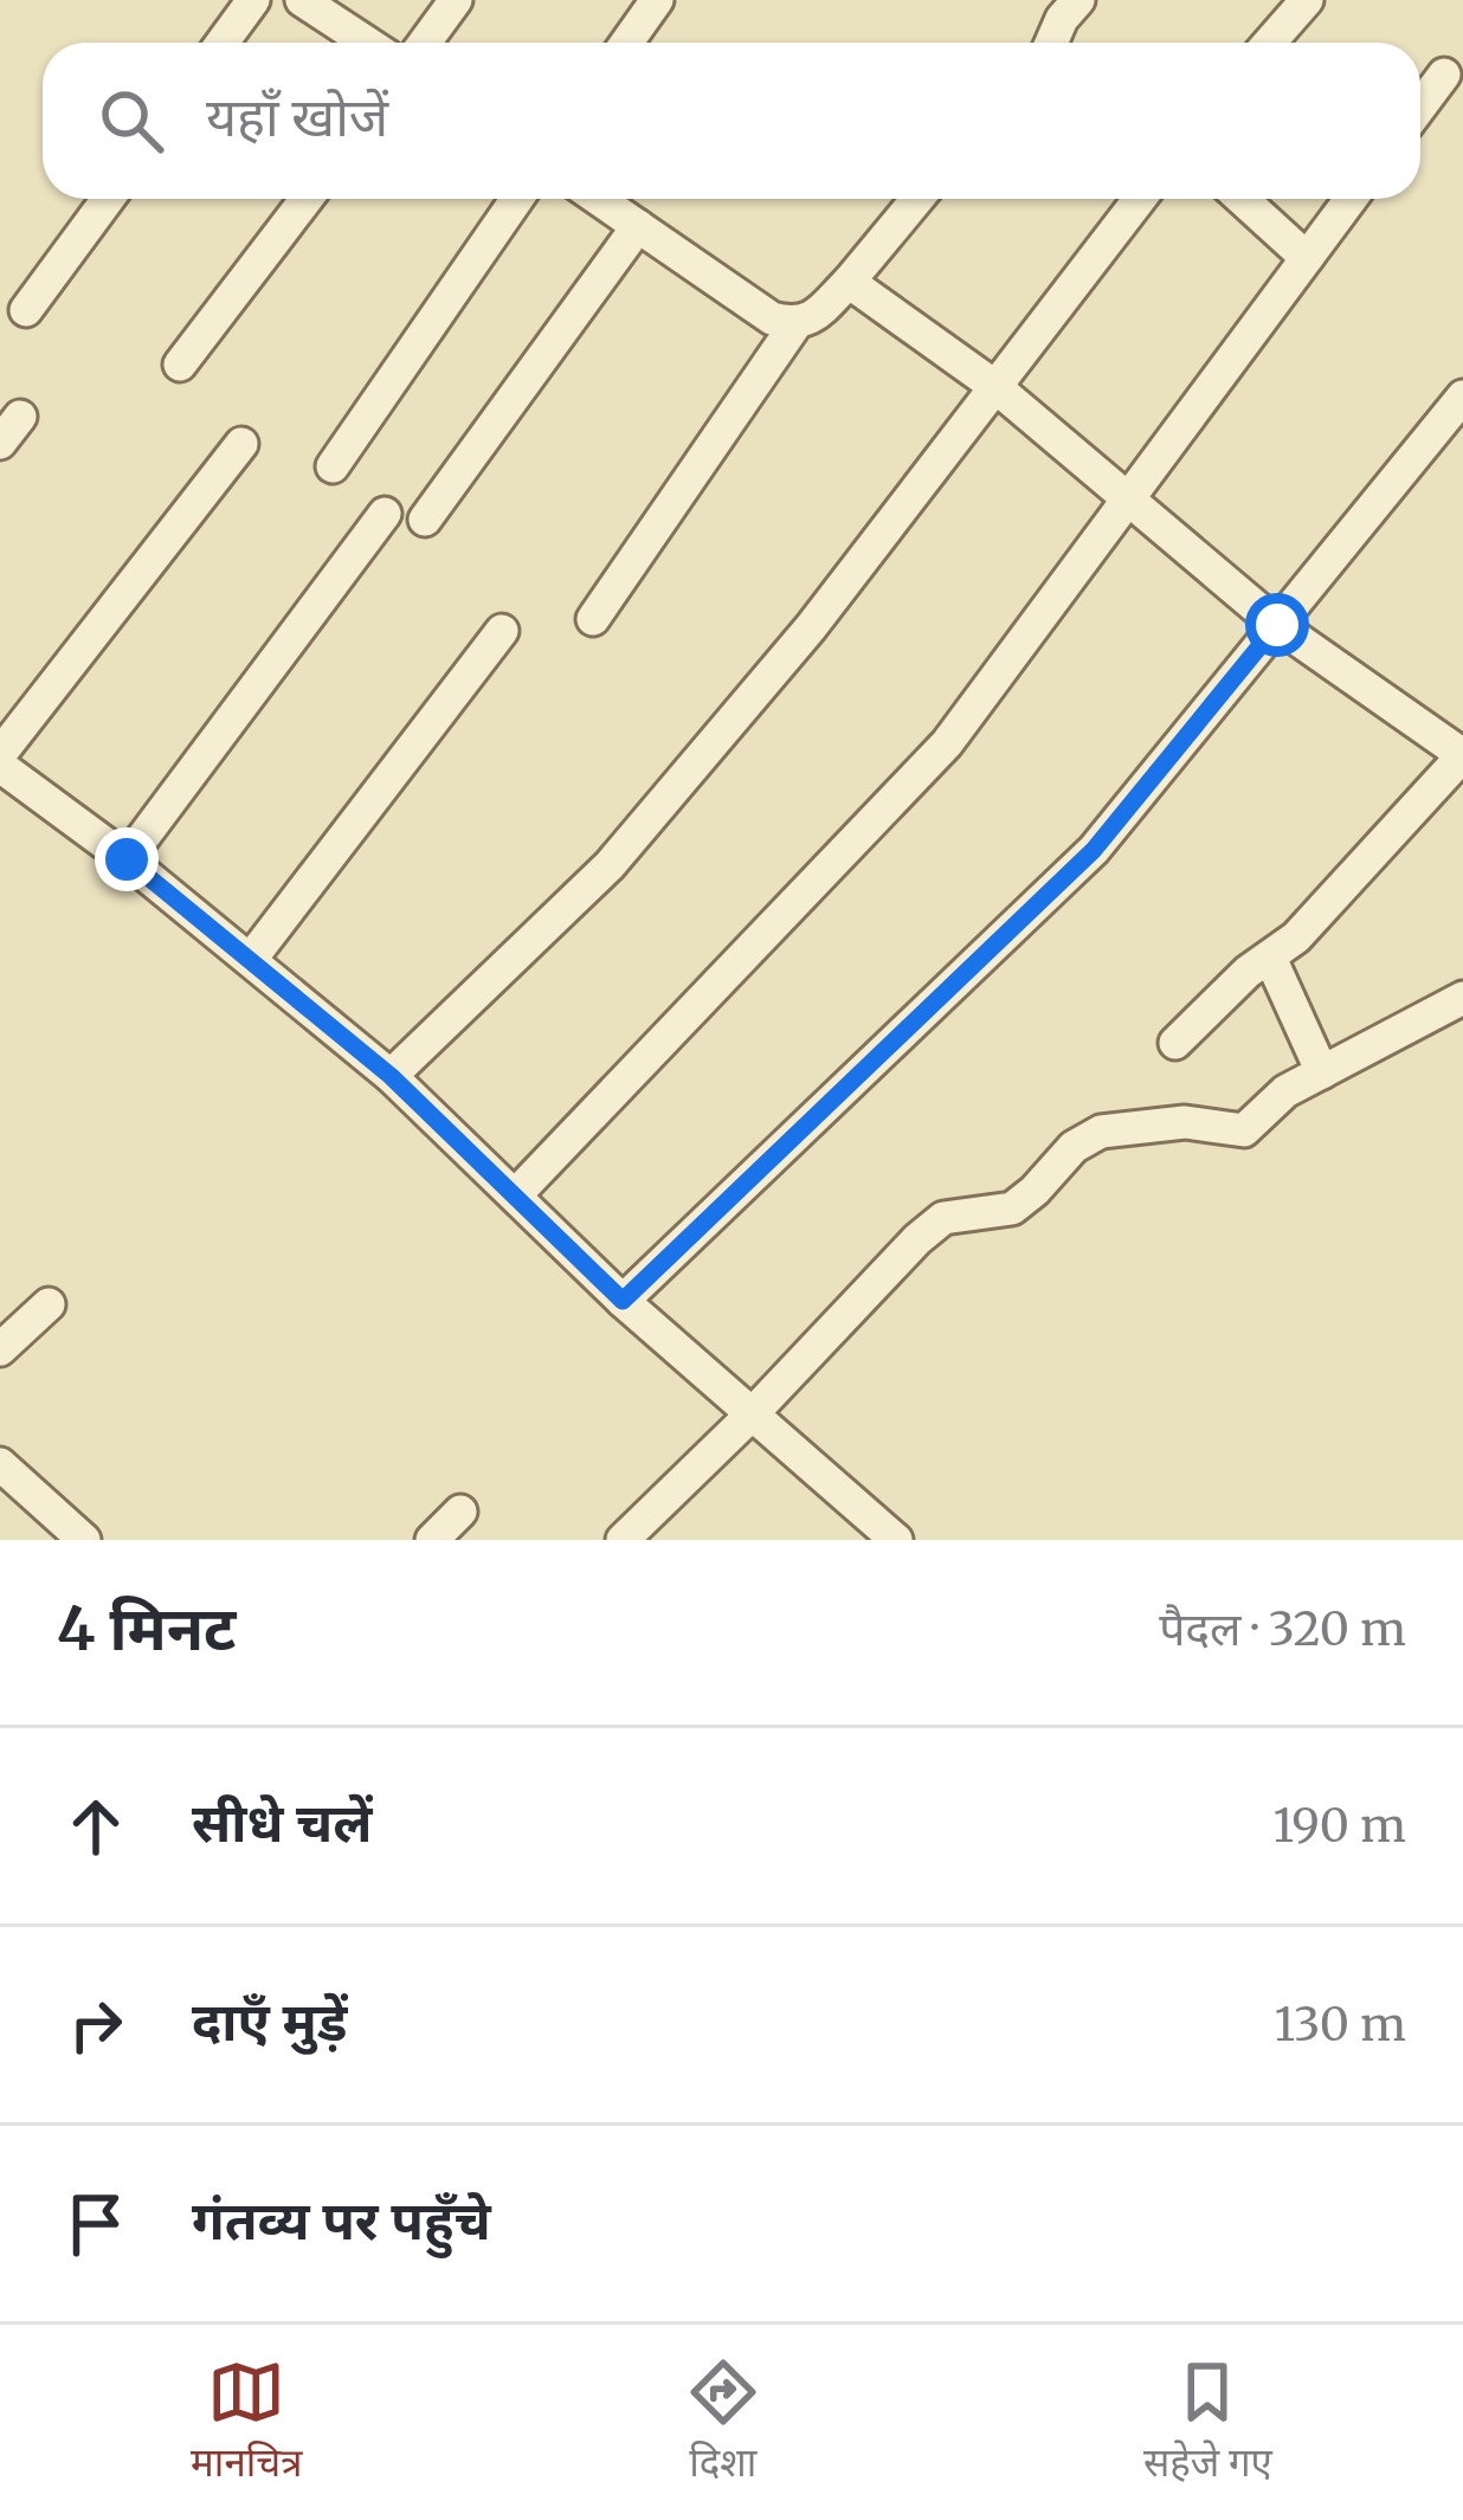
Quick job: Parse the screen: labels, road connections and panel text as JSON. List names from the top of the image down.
{
  "page": {
    "search": "यहाँ खोजें",
    "heading": ["4 मिनट", "पैदल · 320 m"],
    "list": [
      ["सीधे चलें", "190 m"],
      ["दाएँ मुड़ें", "130 m"],
      "गंतव्य पर पहुँचे"
    ],
    "nav": ["मानचित्र", "दिशा", "सहेजे गए"]
  }
}
